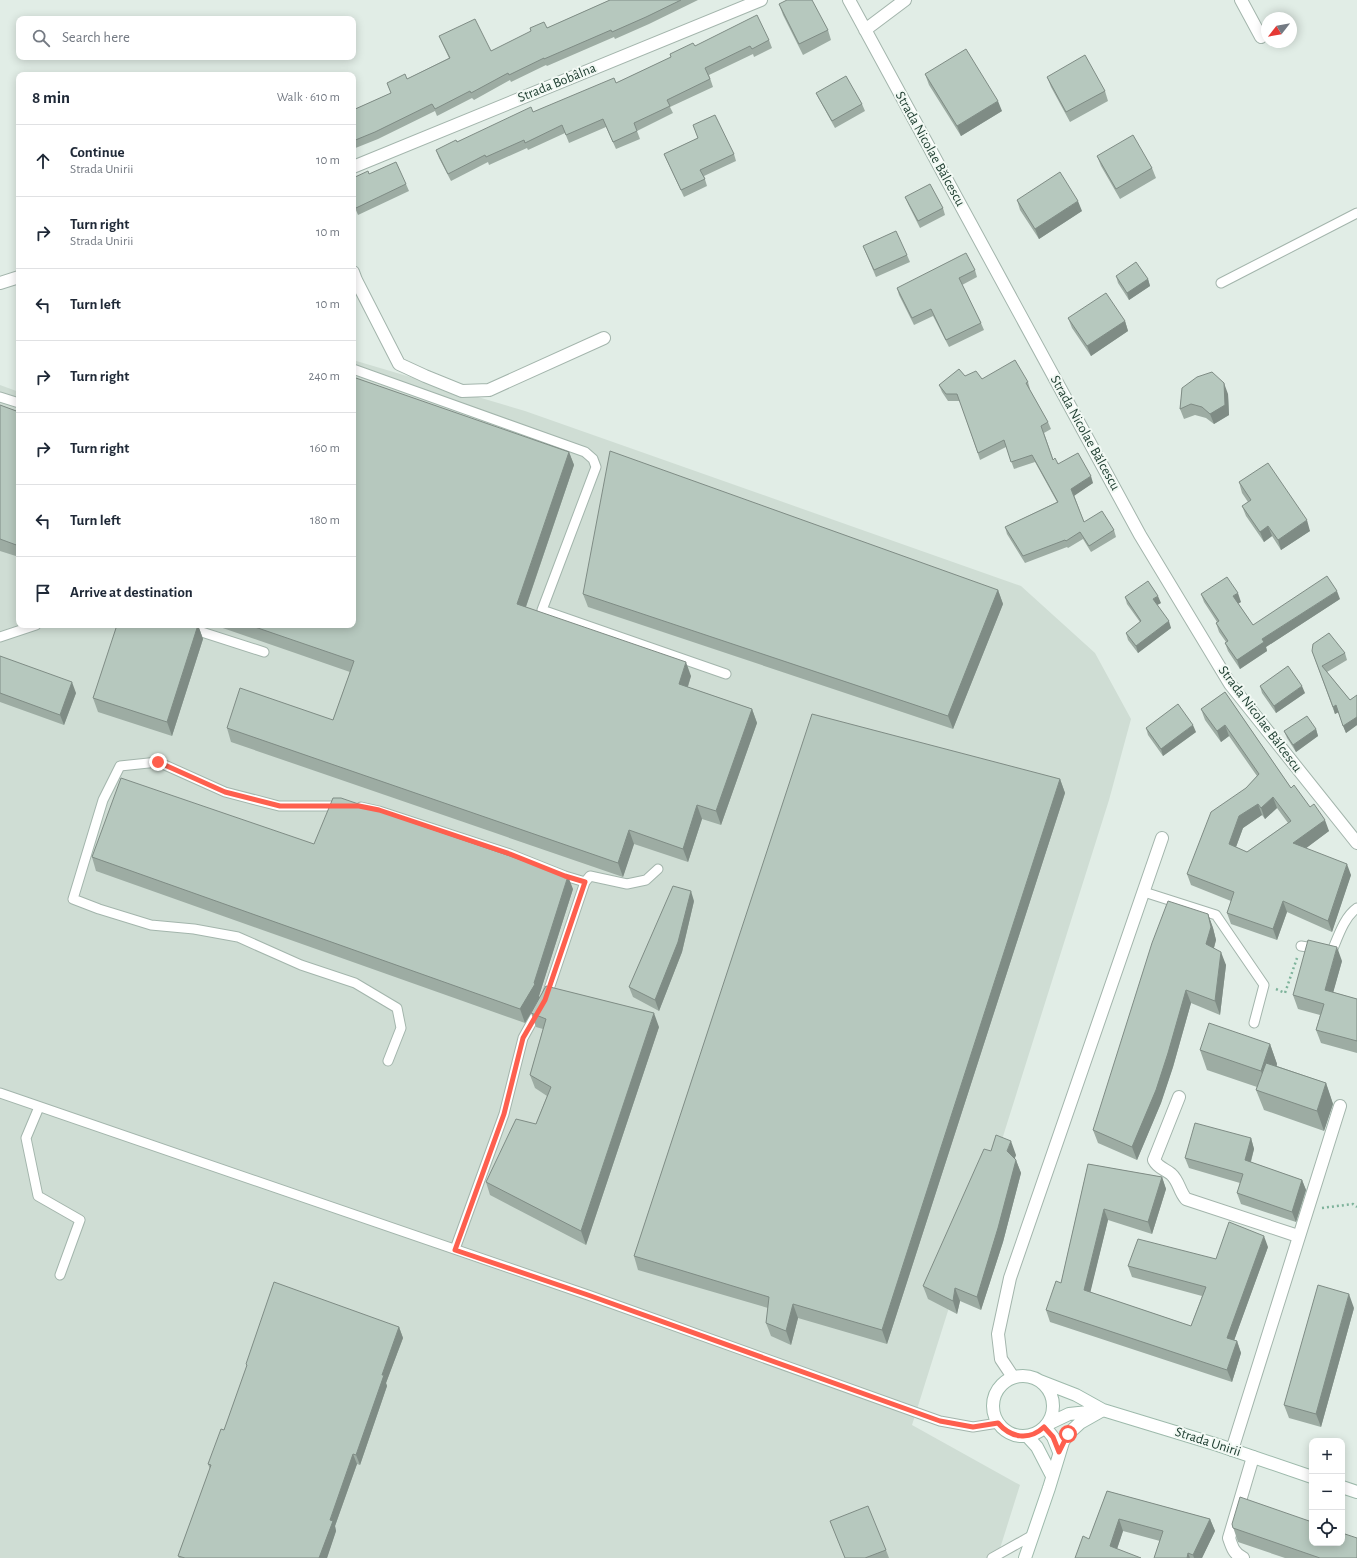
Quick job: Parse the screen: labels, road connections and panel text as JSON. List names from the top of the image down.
{
  "streets": {
    "street": ["Strada Bobâlna", "Strada Nicolae Bălcescu", "Strada Unirii"]
  },
  "north": "bottom left",
  "page": {
    "search": "Search here",
    "heading": ["8 min", "Walk · 610 m"],
    "list": [
      ["Continue", "Strada Unirii", "10 m"],
      ["Turn right", "Strada Unirii", "10 m"],
      ["Turn left", "10 m"],
      ["Turn right", "240 m"],
      ["Turn right", "160 m"],
      ["Turn left", "180 m"],
      "Arrive at destination"
    ],
    "map_buttons": ["+", "−"]
  }
}
